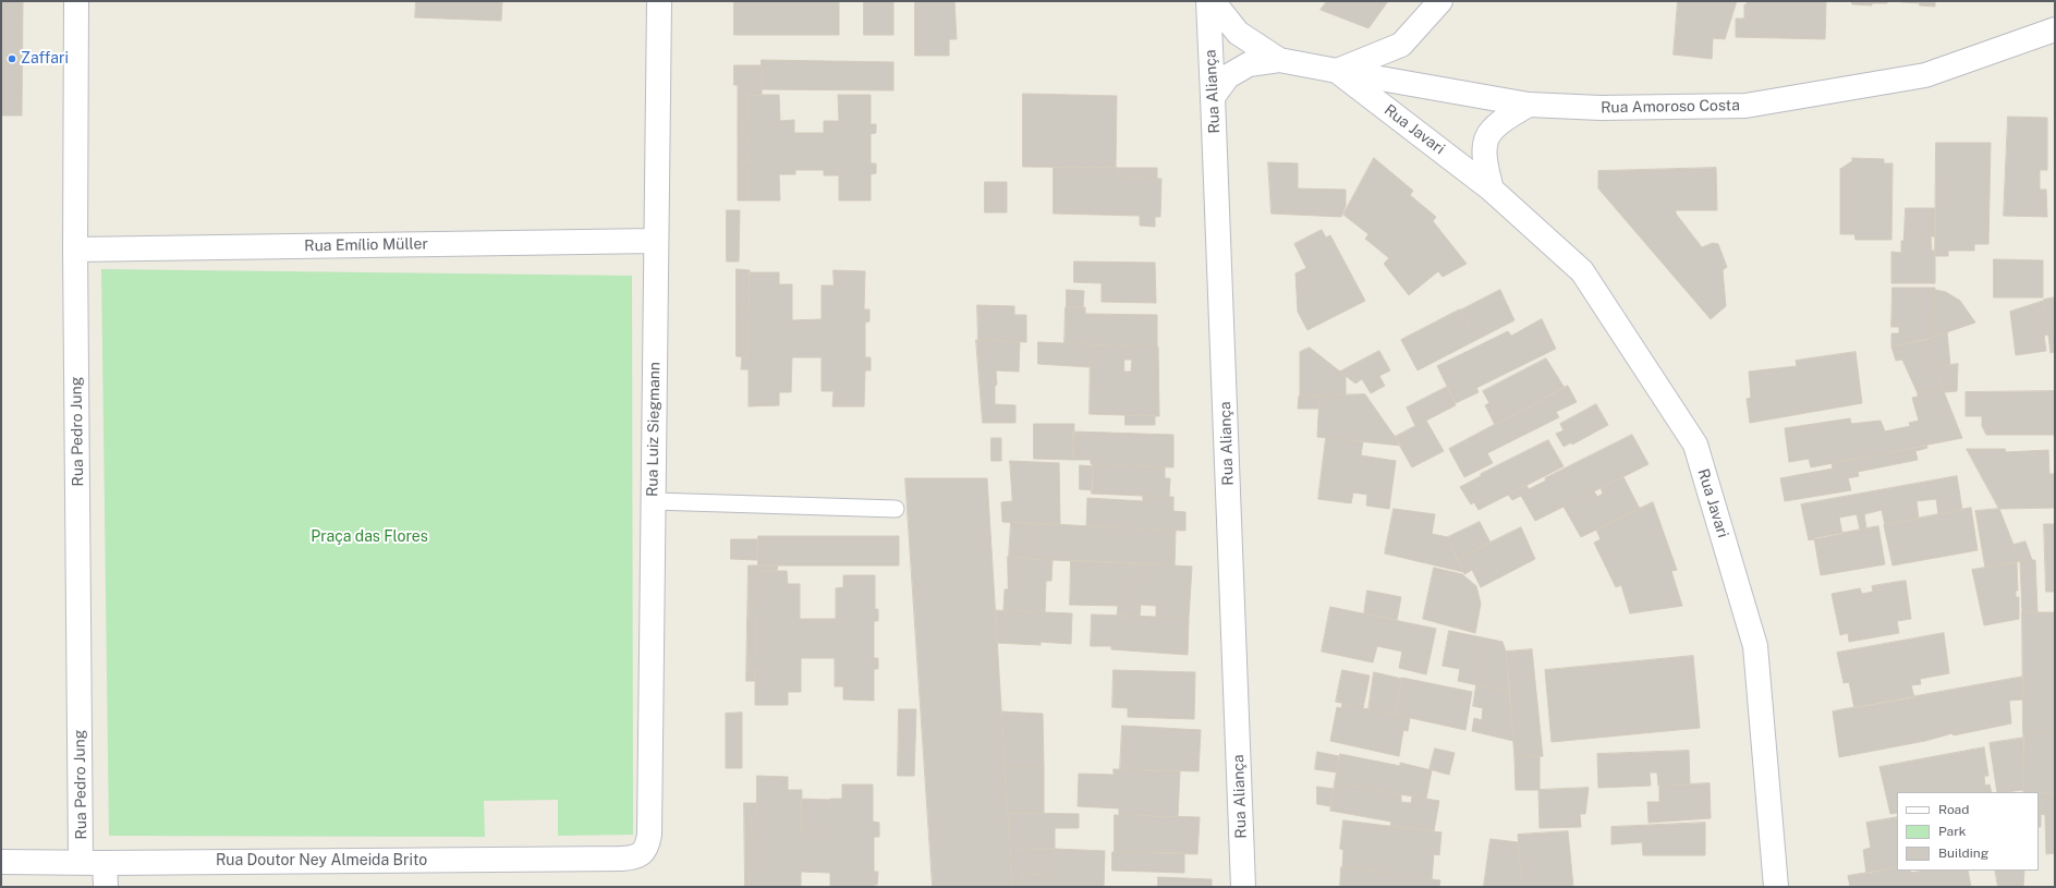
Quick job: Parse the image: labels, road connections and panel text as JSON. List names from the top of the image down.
{
  "streets": {
    "street": [
      "Rua Aliança",
      "Rua Amoroso Costa",
      "Rua Javari",
      "Rua Emílio Müller",
      "Rua Luiz Siegmann",
      "Rua Pedro Jung",
      "Rua Doutor Ney Almeida Brito"
    ]
  },
  "crossings": [
    ["Rua Aliança", "Rua Amoroso Costa"],
    ["Rua Amoroso Costa", "Rua Javari"],
    ["Rua Emílio Müller", "Rua Luiz Siegmann"],
    ["Rua Emílio Müller", "Rua Pedro Jung"],
    ["Rua Luiz Siegmann", "Rua Doutor Ney Almeida Brito"],
    ["Rua Pedro Jung", "Rua Doutor Ney Almeida Brito"]
  ],
  "parks": ["Praça das Flores"],
  "places": ["Zaffari"],
  "legend": ["Road", "Park", "Building"]
}
